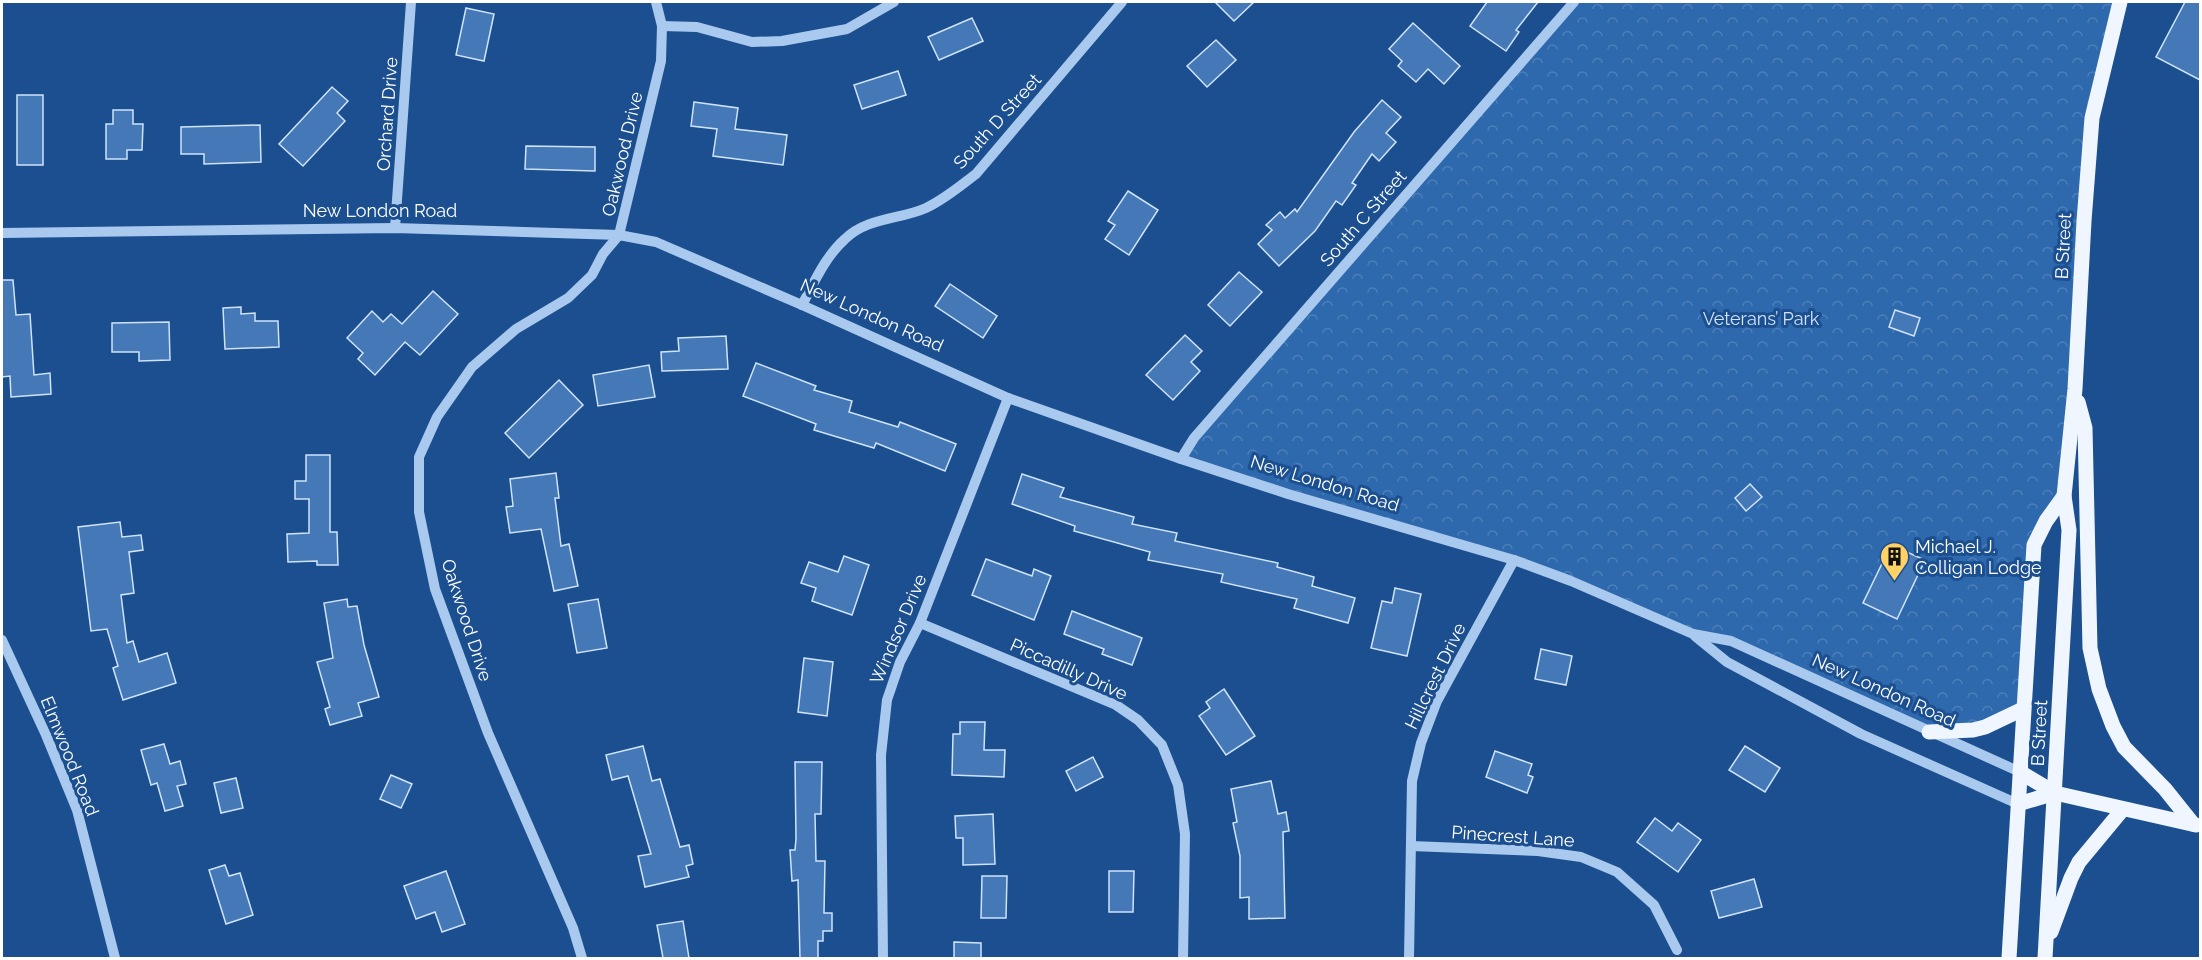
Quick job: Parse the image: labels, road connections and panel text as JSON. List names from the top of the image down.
{
  "streets": {
    "main road": ["New London Road", "B Street"],
    "street": [
      "Orchard Drive",
      "South D Street",
      "Oakwood Drive",
      "South C Street",
      "Windsor Drive",
      "Piccadilly Drive",
      "Hillcrest Drive",
      "Elmwood Road",
      "Pinecrest Lane"
    ]
  },
  "crossings": [
    ["Orchard Drive", "New London Road"],
    ["South D Street", "New London Road"],
    ["Oakwood Drive", "New London Road"],
    ["New London Road", "South C Street"],
    ["New London Road", "B Street"],
    ["New London Road", "Windsor Drive"],
    ["New London Road", "Hillcrest Drive"],
    ["Windsor Drive", "Piccadilly Drive"],
    ["Hillcrest Drive", "Pinecrest Lane"]
  ],
  "parks": ["Veterans’ Park"],
  "places": {
    "building": ["Michael J. Colligan Lodge"]
  }
}
